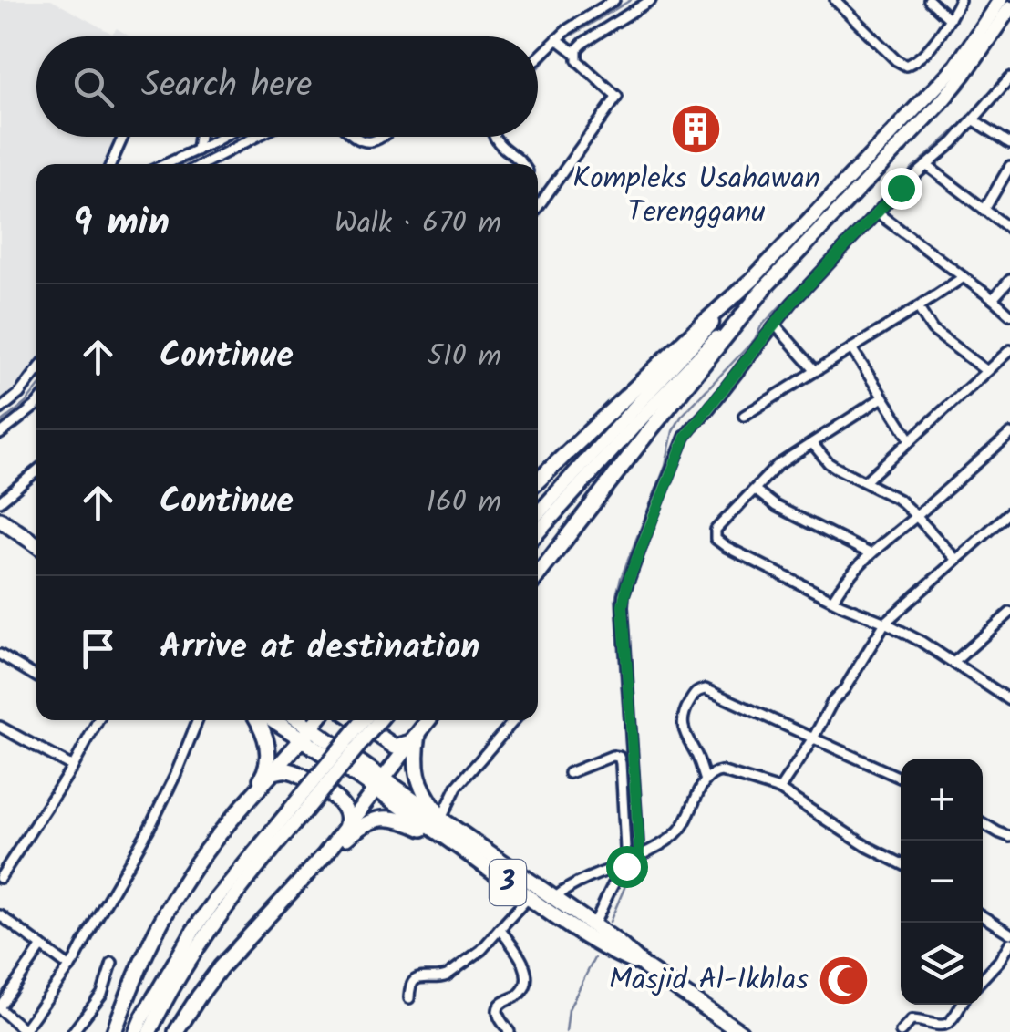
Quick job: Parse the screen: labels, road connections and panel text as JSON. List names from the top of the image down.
{
  "streets": {
    "highway": ["3"]
  },
  "places": {
    "building": ["Kompleks Usahawan Terengganu"],
    "mosque": ["Masjid Al-Ikhlas"]
  },
  "page": {
    "search": "Search here",
    "heading": ["9 min", "Walk · 670 m"],
    "list": [
      ["Continue", "510 m"],
      ["Continue", "160 m"],
      "Arrive at destination"
    ],
    "map_buttons": ["+", "−"]
  }
}
